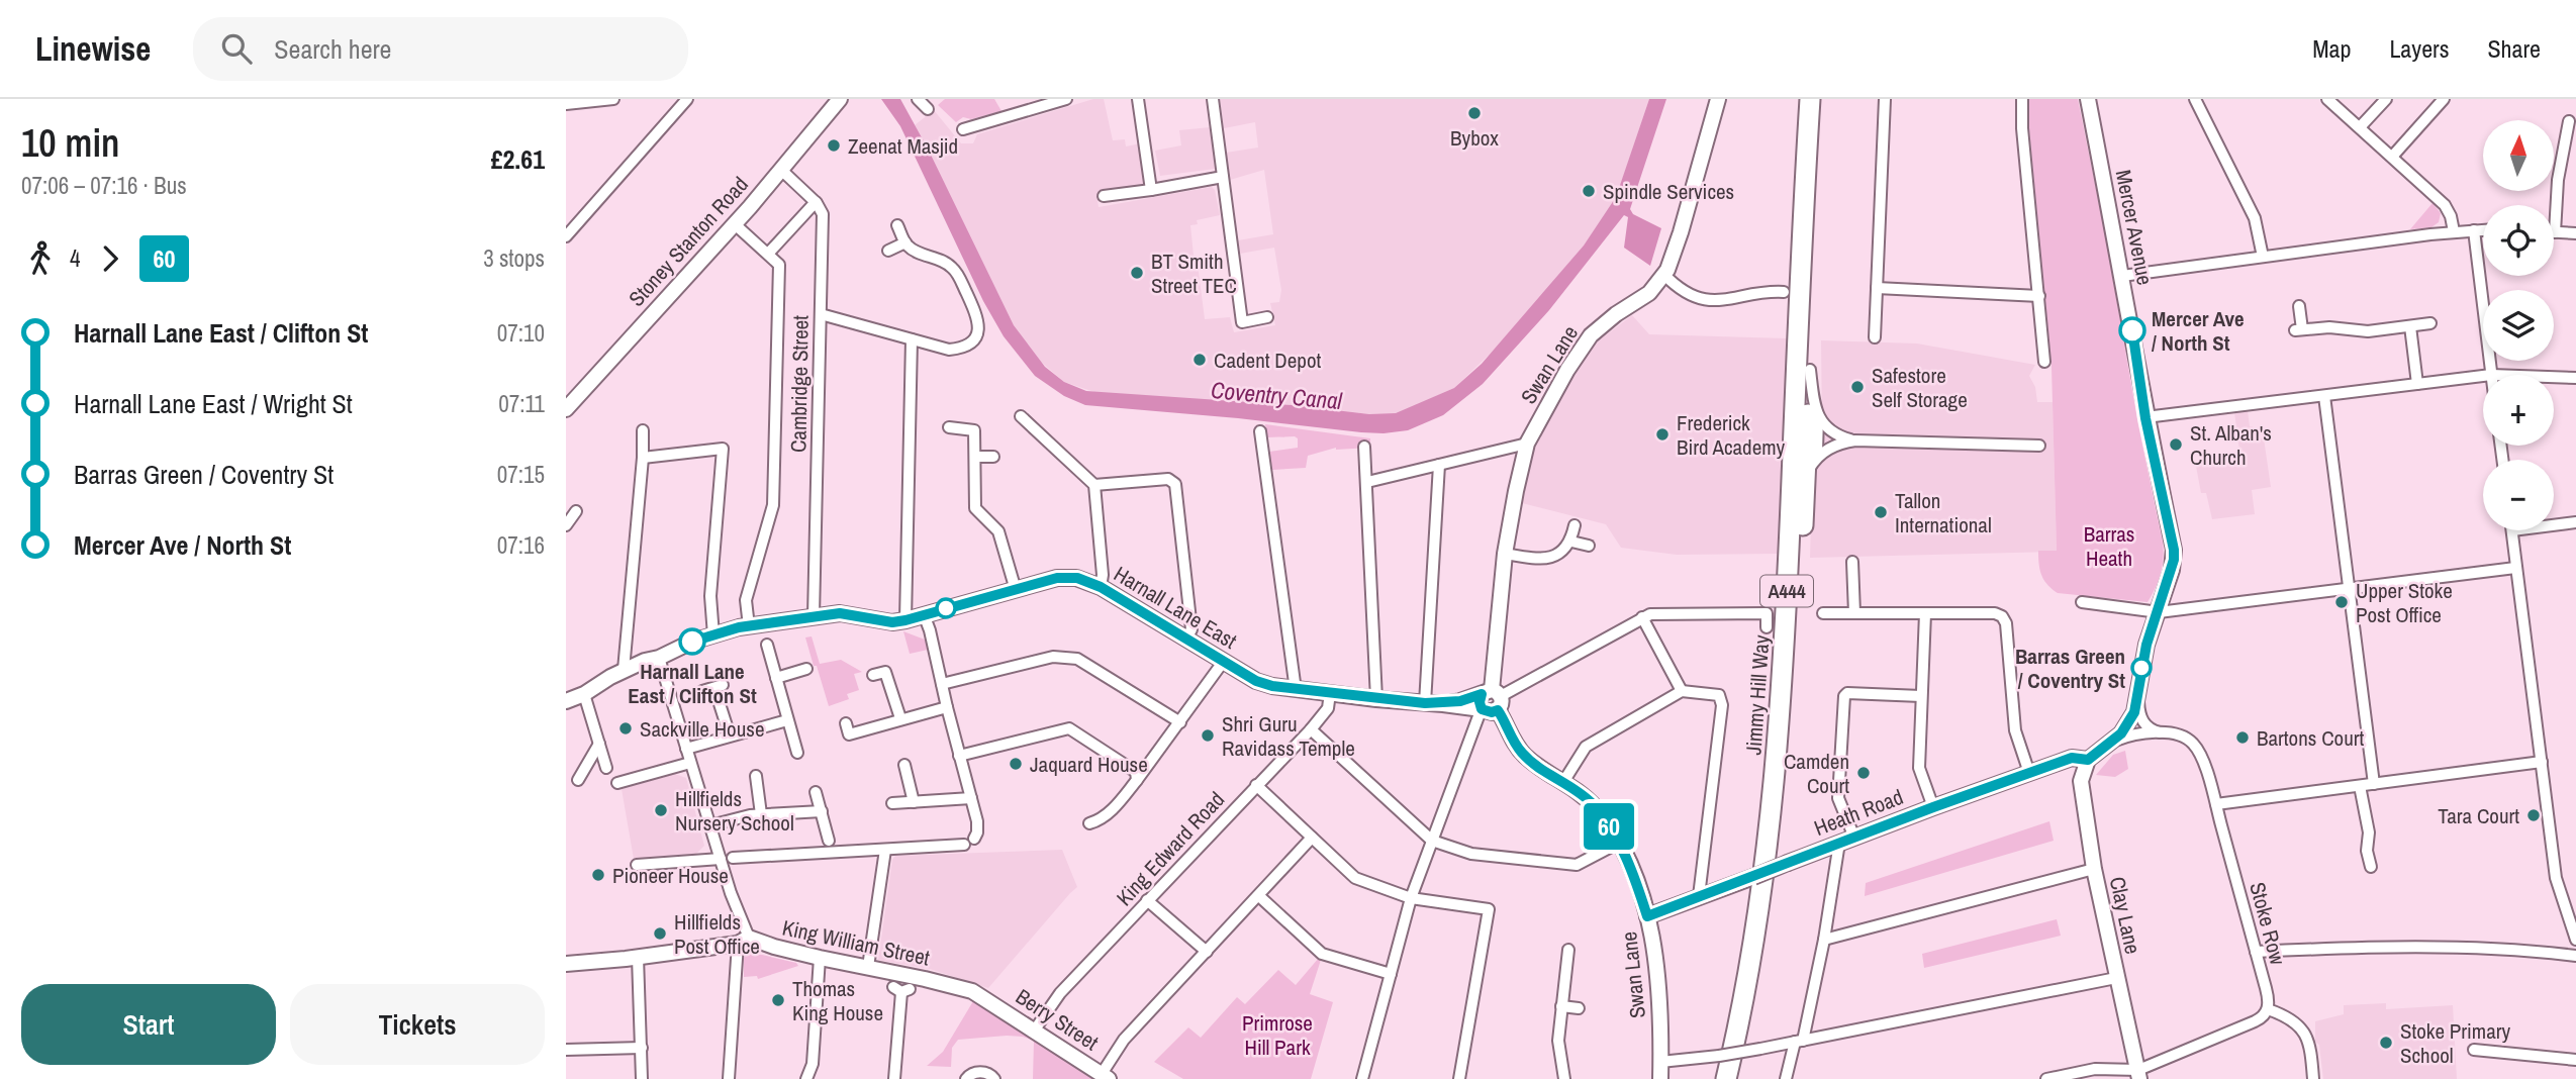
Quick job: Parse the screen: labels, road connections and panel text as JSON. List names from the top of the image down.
{
  "streets": {
    "highway": ["A444", "Jimmy Hill Way"],
    "street": [
      "Mercer Avenue",
      "Stoney Stanton Road",
      "Swan Lane",
      "Cambridge Street",
      "Harnall Lane East",
      "Heath Road",
      "King Edward Road",
      "Clay Lane",
      "Stoke Row",
      "King William Street",
      "Berry Street"
    ]
  },
  "crossings": [
    ["Mercer Avenue", "Heath Road"],
    ["Mercer Avenue", "Clay Lane"],
    ["Swan Lane", "Harnall Lane East"],
    ["Swan Lane", "Heath Road"],
    ["Cambridge Street", "Harnall Lane East"],
    ["Harnall Lane East", "King Edward Road"],
    ["Heath Road", "Clay Lane"],
    ["King Edward Road", "Berry Street"],
    ["King William Street", "Berry Street"]
  ],
  "water": ["Coventry Canal"],
  "parks": ["Barras Heath", "Primrose Hill Park"],
  "places": [
    "Bybox",
    "Zeenat Masjid",
    "Spindle Services",
    "BT Smith Street TEC",
    "Mercer Ave / North St",
    "Cadent Depot",
    "Safestore Self Storage",
    "Frederick Bird Academy",
    "St. Alban's Church",
    "Tallon International",
    "Upper Stoke Post Office",
    "Harnall Lane East / Clifton St",
    "Barras Green / Coventry St",
    "Sackville House",
    "Shri Guru Ravidass Temple",
    "Bartons Court",
    "Jaquard House",
    "Camden Court",
    "Hillfields Nursery School",
    "Tara Court",
    "Pioneer House",
    "Hillfields Post Office",
    "Thomas King House",
    "Stoke Primary School"
  ],
  "lines": ["bus line 60"],
  "north": "top",
  "page": {
    "header": "Linewise",
    "search": "Search here",
    "nav": ["Map", "Layers", "Share"],
    "heading": ["10 min", "07:06 – 07:16 · Bus", "£2.61"],
    "on_map": "60",
    "map_buttons": ["+", "−"],
    "legs": ["4", "60", "3 stops"],
    "list": [
      {
        "name": "Harnall Lane East / Clifton St",
        "value": "07:10"
      },
      {
        "name": "Harnall Lane East / Wright St",
        "value": "07:11"
      },
      {
        "name": "Barras Green / Coventry St",
        "value": "07:15"
      },
      {
        "name": "Mercer Ave / North St",
        "value": "07:16"
      }
    ],
    "buttons": ["Start", "Tickets"]
  }
}
